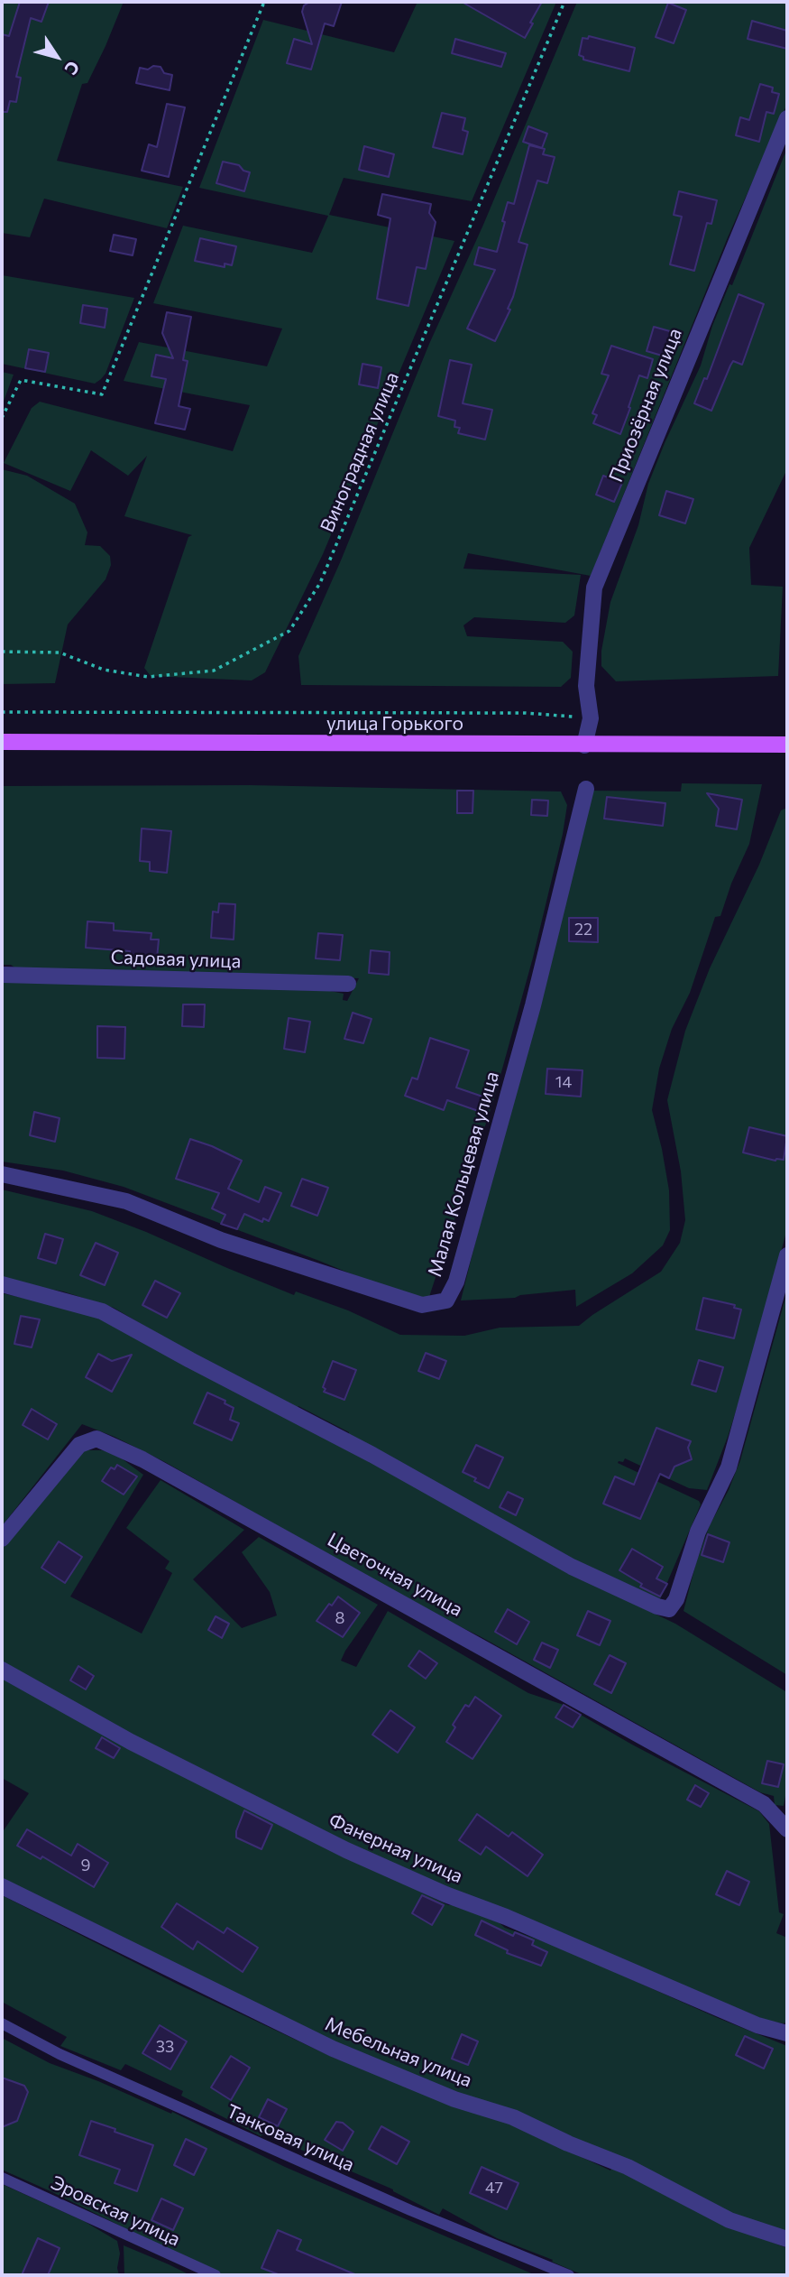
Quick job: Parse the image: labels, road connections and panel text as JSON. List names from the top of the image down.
{
  "streets": {
    "main road": ["улица Горького"],
    "street": [
      "Приозёрная улица",
      "Садовая улица",
      "Малая Кольцевая улица",
      "Цветочная улица",
      "Фанерная улица",
      "Мебельная улица"
    ],
    "lane": ["Танковая улица", "Эровская улица"],
    "path": ["Виноградная улица"]
  },
  "crossings": [
    ["Приозёрная улица", "улица Горького"]
  ],
  "house_numbers": [
    "22",
    "14",
    "8",
    "9",
    "33",
    "47"
  ],
  "north": "bottom right"
}
